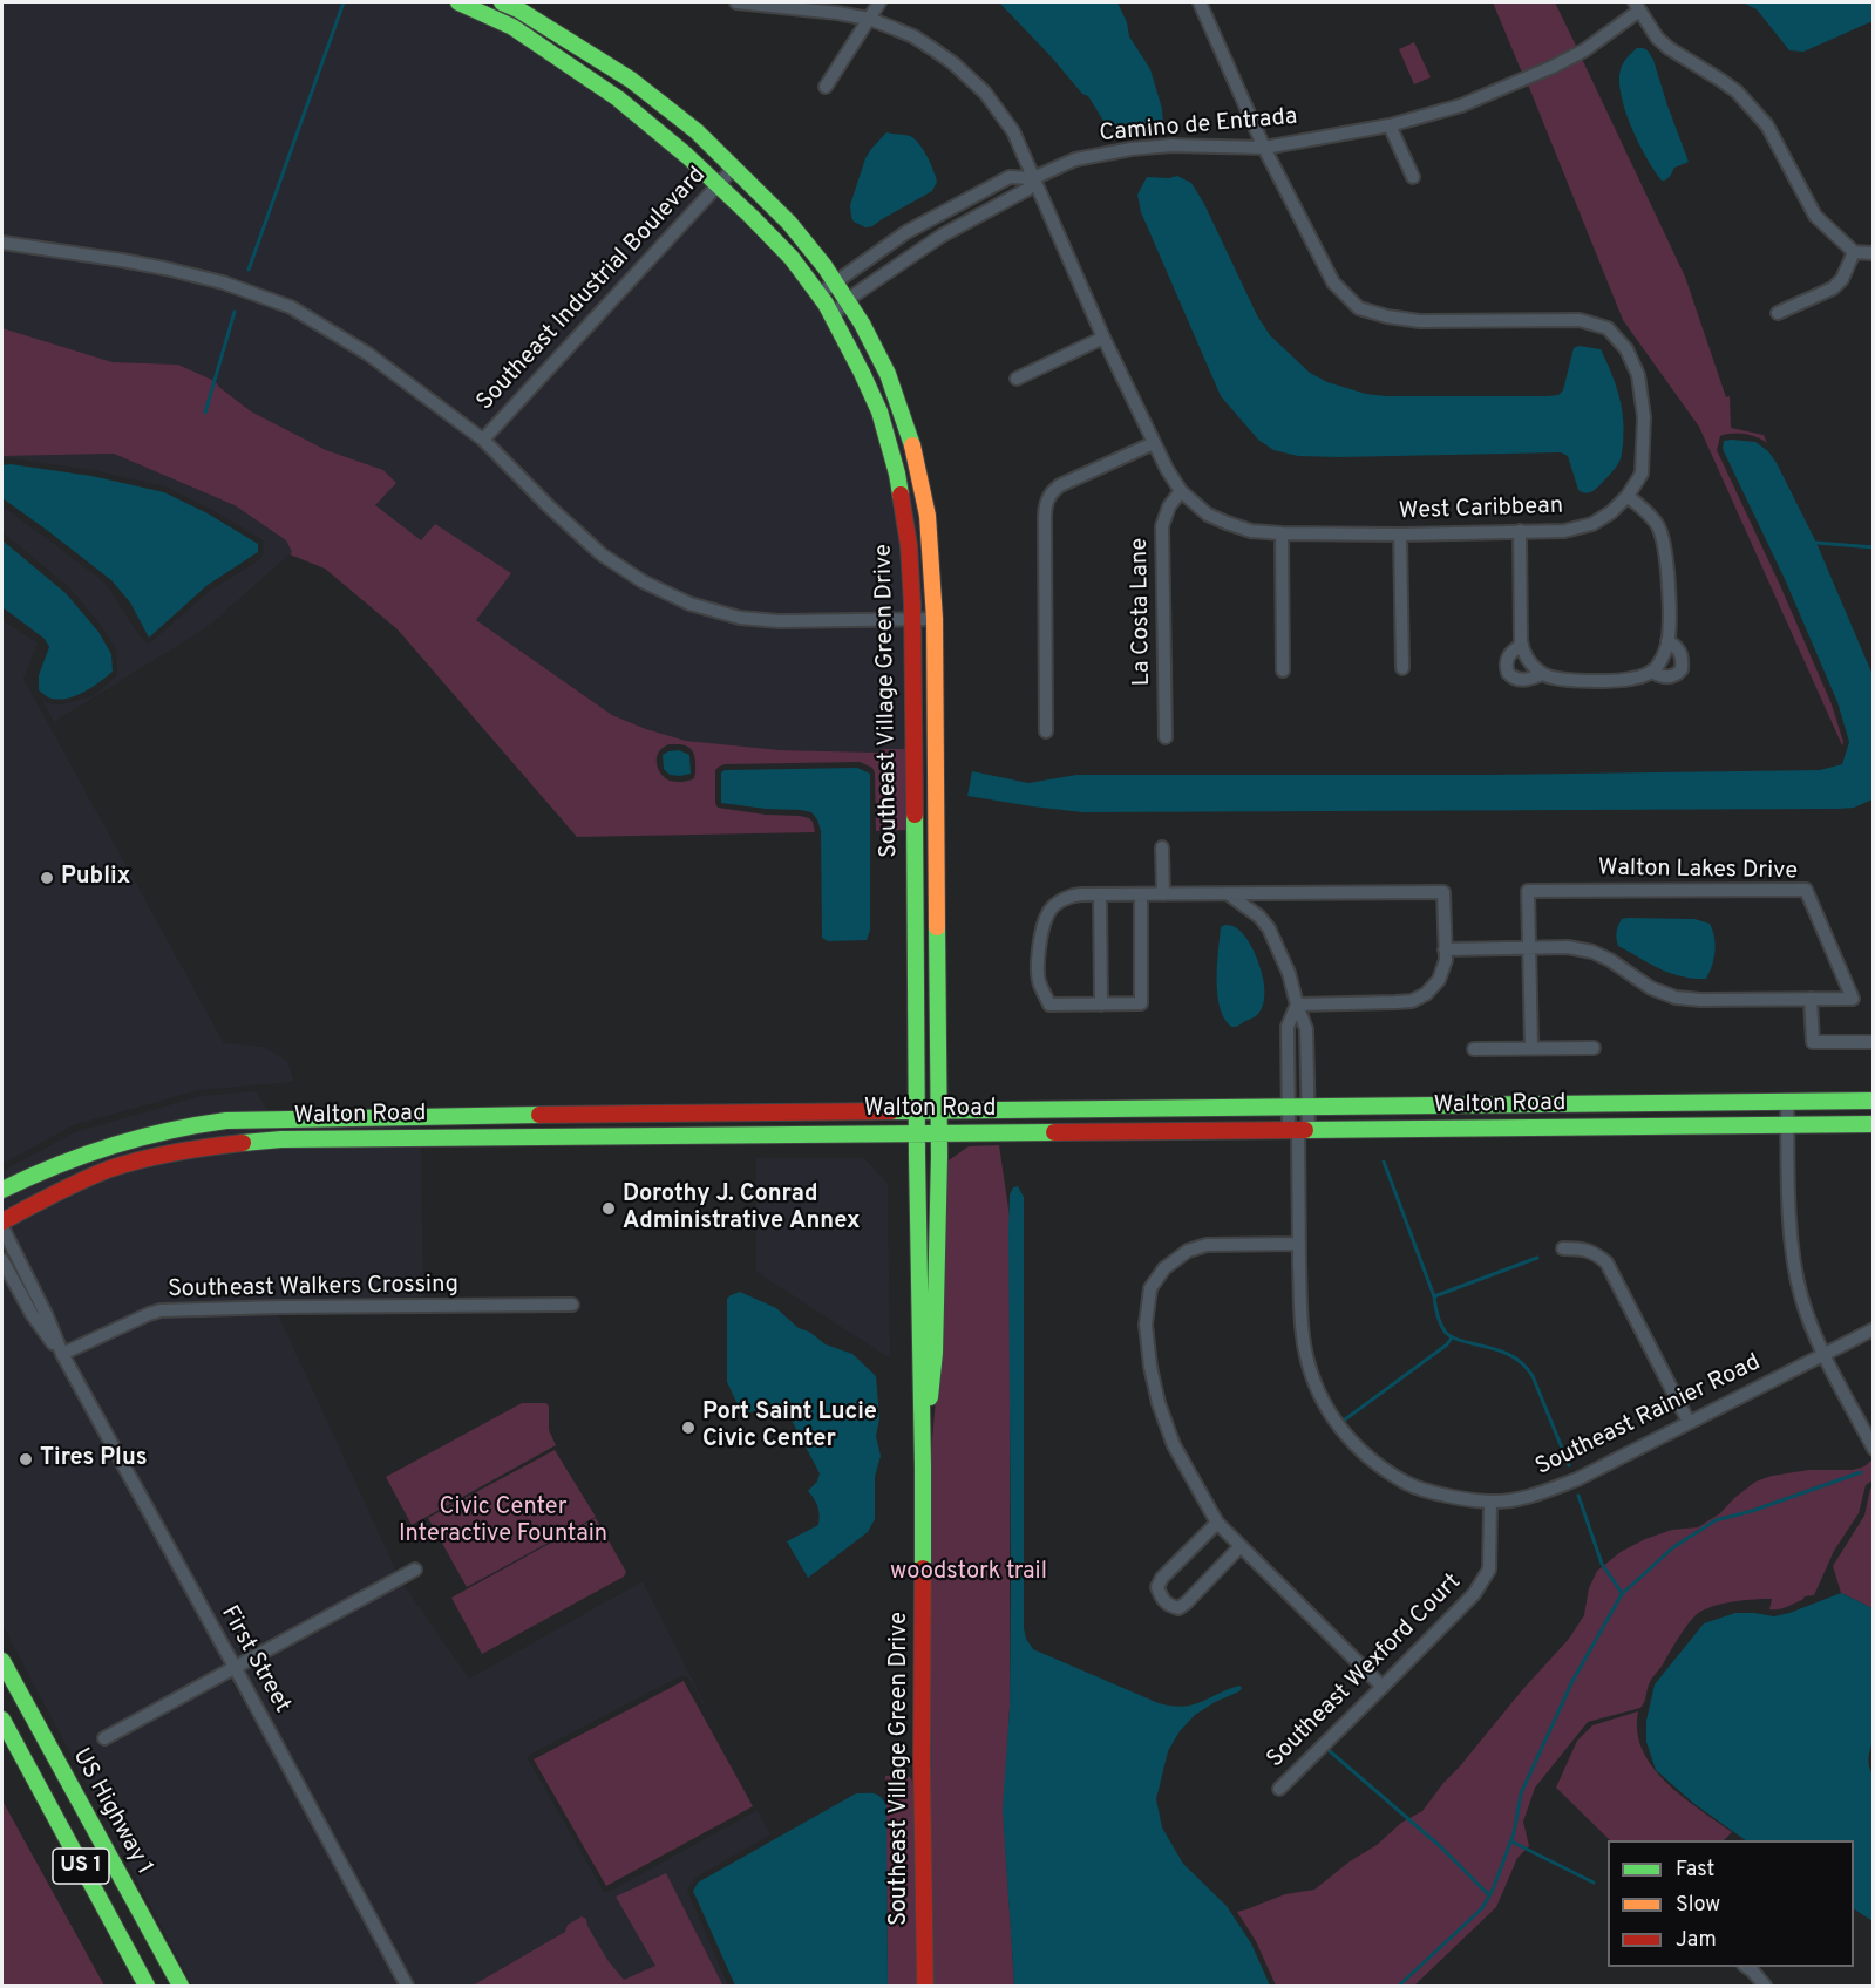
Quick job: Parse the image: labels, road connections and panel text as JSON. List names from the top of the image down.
{
  "streets": {
    "main road": [
      "Southeast Village Green Drive",
      "Walton Road",
      "US Highway 1",
      "US 1"
    ],
    "street": [
      "Camino de Entrada",
      "Southeast Industrial Boulevard",
      "West Caribbean",
      "La Costa Lane",
      "Walton Lakes Drive",
      "Southeast Walkers Crossing",
      "Southeast Rainier Road",
      "First Street",
      "Southeast Wexford Court"
    ]
  },
  "crossings": [
    ["Camino de Entrada", "West Caribbean"],
    ["Camino de Entrada", "Southeast Village Green Drive"],
    ["Southeast Industrial Boulevard", "Southeast Village Green Drive"],
    ["West Caribbean", "La Costa Lane"],
    ["Southeast Village Green Drive", "Walton Road"],
    ["Walton Road", "Southeast Rainier Road"],
    ["Southeast Walkers Crossing", "First Street"],
    ["Southeast Rainier Road", "Southeast Wexford Court"]
  ],
  "parks": ["Civic Center Interactive Fountain", "woodstork trail"],
  "places": [
    "Publix",
    "Dorothy J. Conrad Administrative Annex",
    "Port Saint Lucie Civic Center",
    "Tires Plus"
  ],
  "legend": ["Fast", "Slow", "Jam"]
}
